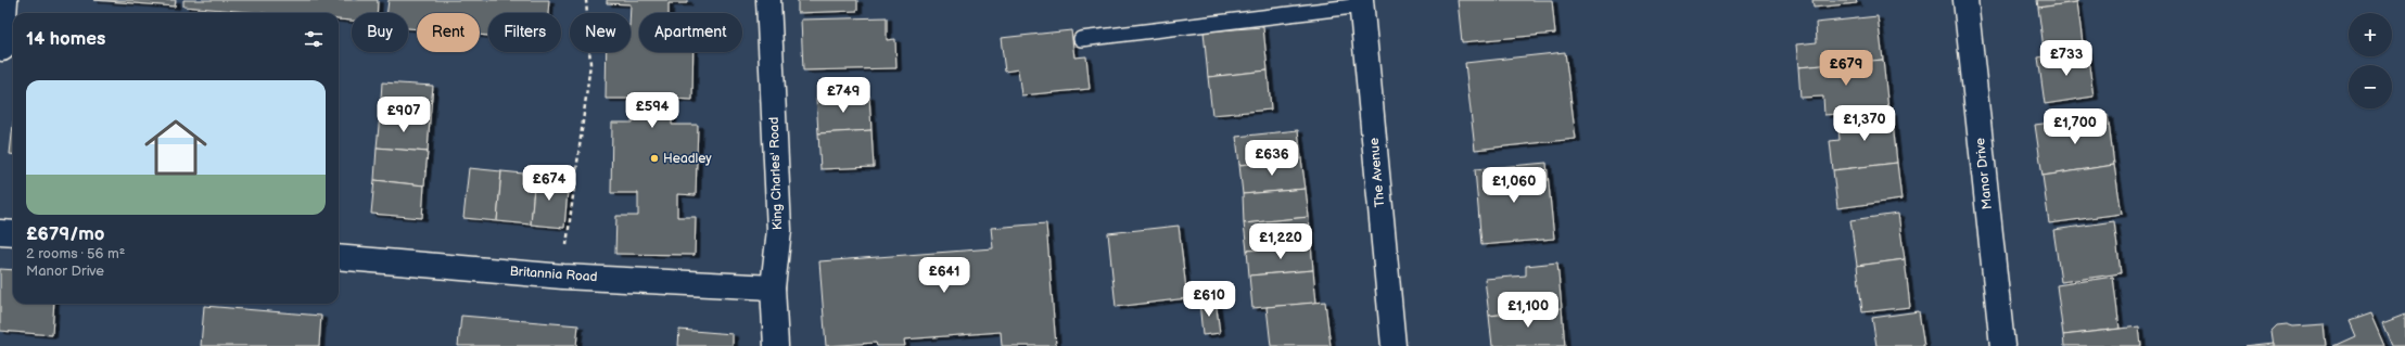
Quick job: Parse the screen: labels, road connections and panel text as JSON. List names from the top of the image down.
{
  "streets": {
    "street": [
      "The Avenue",
      "King Charles' Road",
      "Manor Drive",
      "Britannia Road"
    ]
  },
  "crossings": [
    ["King Charles' Road", "Britannia Road"]
  ],
  "places": ["Headley"],
  "page": {
    "map_buttons": ["+", "−"],
    "chip": [
      "Buy",
      "Rent",
      "Filters",
      "New",
      "Apartment"
    ],
    "heading": "14 homes",
    "price": [
      "£733",
      "£679",
      "£749",
      "£594",
      "£907",
      "£1,370",
      "£1,700",
      "£636",
      "£674",
      "£1,060",
      "£1,220",
      "£641",
      "£610",
      "£1,100"
    ],
    "list": [
      {
        "name": "£679/mo",
        "note": "2 rooms · 56 m² · Manor Drive"
      }
    ]
  }
}
